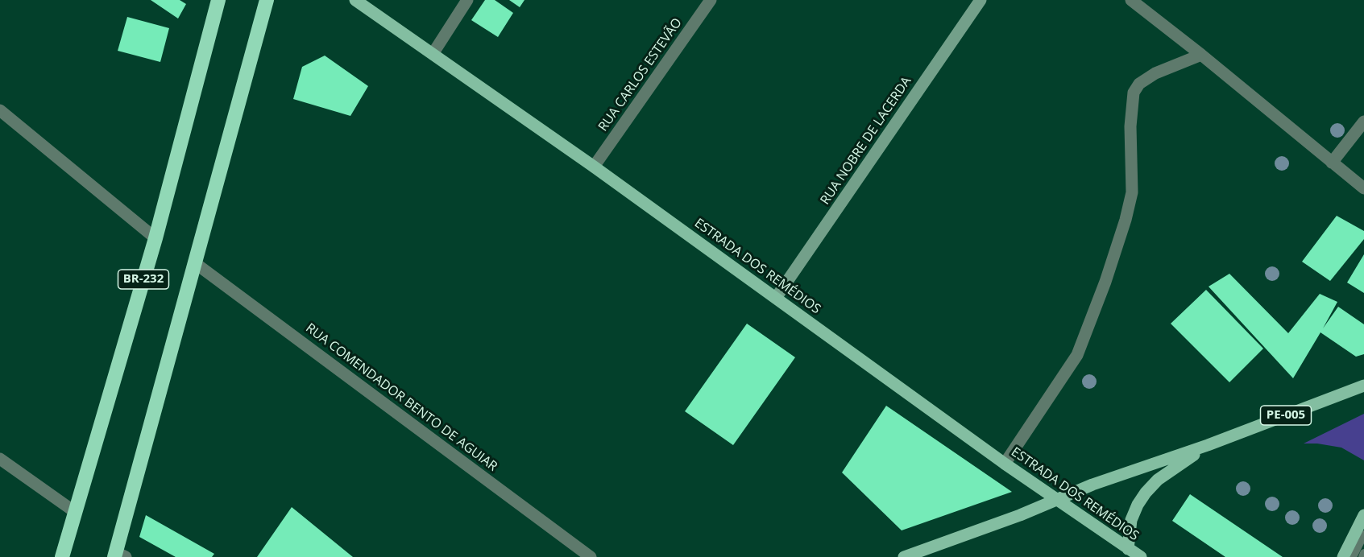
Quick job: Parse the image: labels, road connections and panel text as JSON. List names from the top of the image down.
{
  "streets": {
    "highway": ["BR-232"],
    "main road": ["ESTRADA DOS REMÉDIOS", "PE-005"],
    "street": ["RUA CARLOS ESTEVÃO", "RUA NOBRE DE LACERDA", "RUA COMENDADOR BENTO DE AGUIAR"]
  },
  "crossings": [
    ["RUA CARLOS ESTEVÃO", "ESTRADA DOS REMÉDIOS"],
    ["RUA NOBRE DE LACERDA", "ESTRADA DOS REMÉDIOS"],
    ["ESTRADA DOS REMÉDIOS", "PE-005"],
    ["BR-232", "RUA COMENDADOR BENTO DE AGUIAR"]
  ]
}
